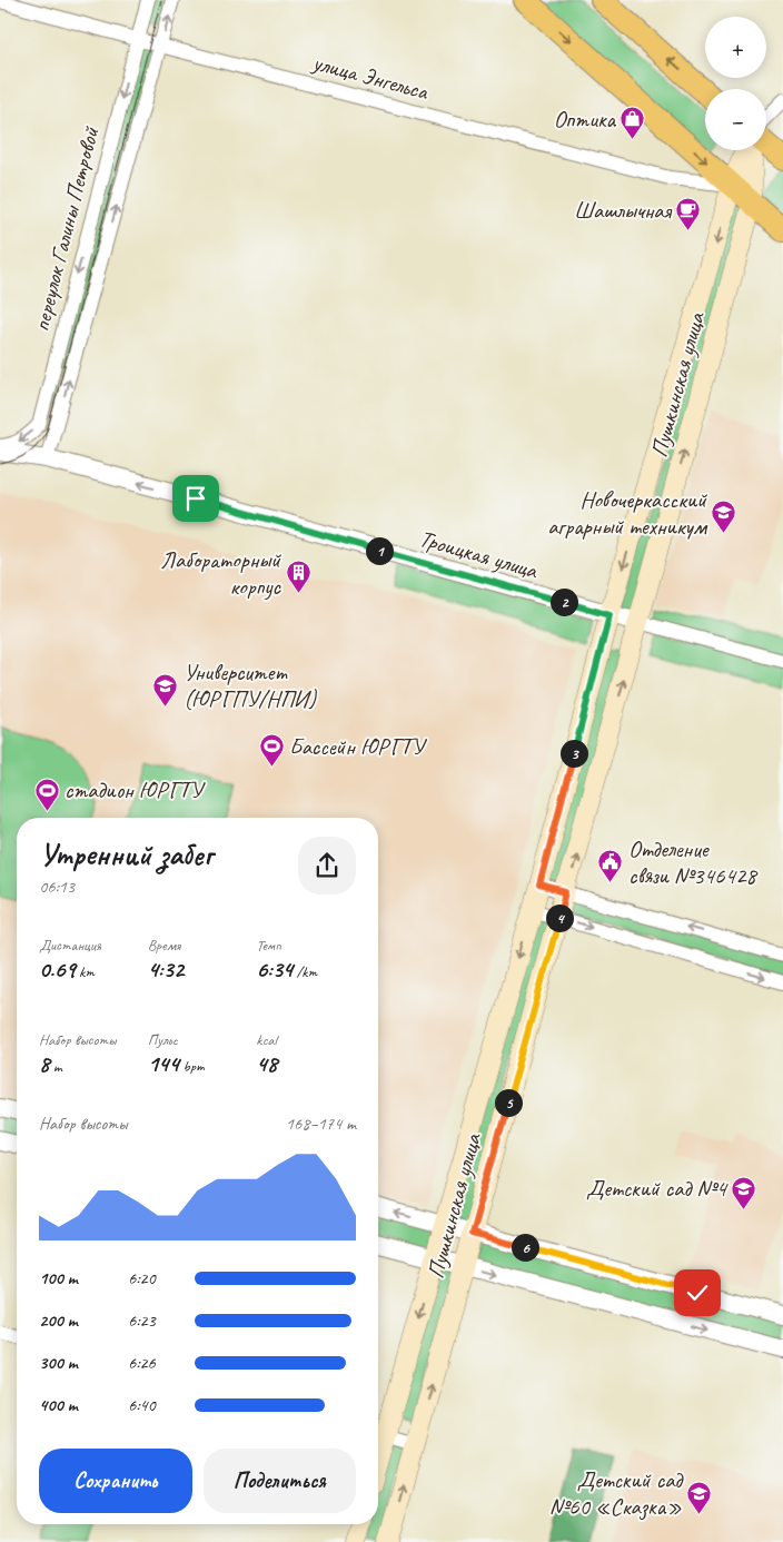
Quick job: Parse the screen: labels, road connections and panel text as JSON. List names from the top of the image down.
{
  "streets": {
    "main road": ["Пушкинская улица"],
    "street": ["улица Энгельса", "переулок Галины Петровой", "Троицкая улица"]
  },
  "crossings": [
    ["улица Энгельса", "переулок Галины Петровой"],
    ["улица Энгельса", "Пушкинская улица"],
    ["переулок Галины Петровой", "Троицкая улица"],
    ["Пушкинская улица", "Троицкая улица"]
  ],
  "one_way": ["Троицкая улица"],
  "places": {
    "shop": ["Оптика"],
    "cafe": ["Шашлычная"],
    "school or university": [
      "Новочеркасский аграрный техникум",
      "Университет (ЮРГПУ/НПИ)",
      "Детский сад №4",
      "Детский сад №60 «Сказка»"
    ],
    "building": ["Лабораторный корпус"],
    "sports": ["Бассейн ЮРГТУ", "стадион ЮРГТУ"],
    "public building": ["Отделение связи №346428"]
  },
  "page": {
    "map_buttons": ["+", "−"],
    "pins": [
      "1",
      "2",
      "3",
      "4",
      "5",
      "6"
    ],
    "heading": ["Утренний забег", "06:13"],
    "stats": [
      ["Дистанция", "0.69 km"],
      ["Время", "4:32"],
      ["Темп", "6:34 /km"],
      ["Набор высоты", "8 m"],
      ["Пульс", "144 bpm"],
      ["kcal", "48"]
    ],
    "chart": ["Набор высоты", "168–174 m"],
    "list": [
      {
        "name": "100 m",
        "note": "6:20"
      },
      {
        "name": "200 m",
        "note": "6:23"
      },
      {
        "name": "300 m",
        "note": "6:26"
      },
      {
        "name": "400 m",
        "note": "6:40"
      }
    ],
    "buttons": ["Сохранить", "Поделиться"]
  }
}
